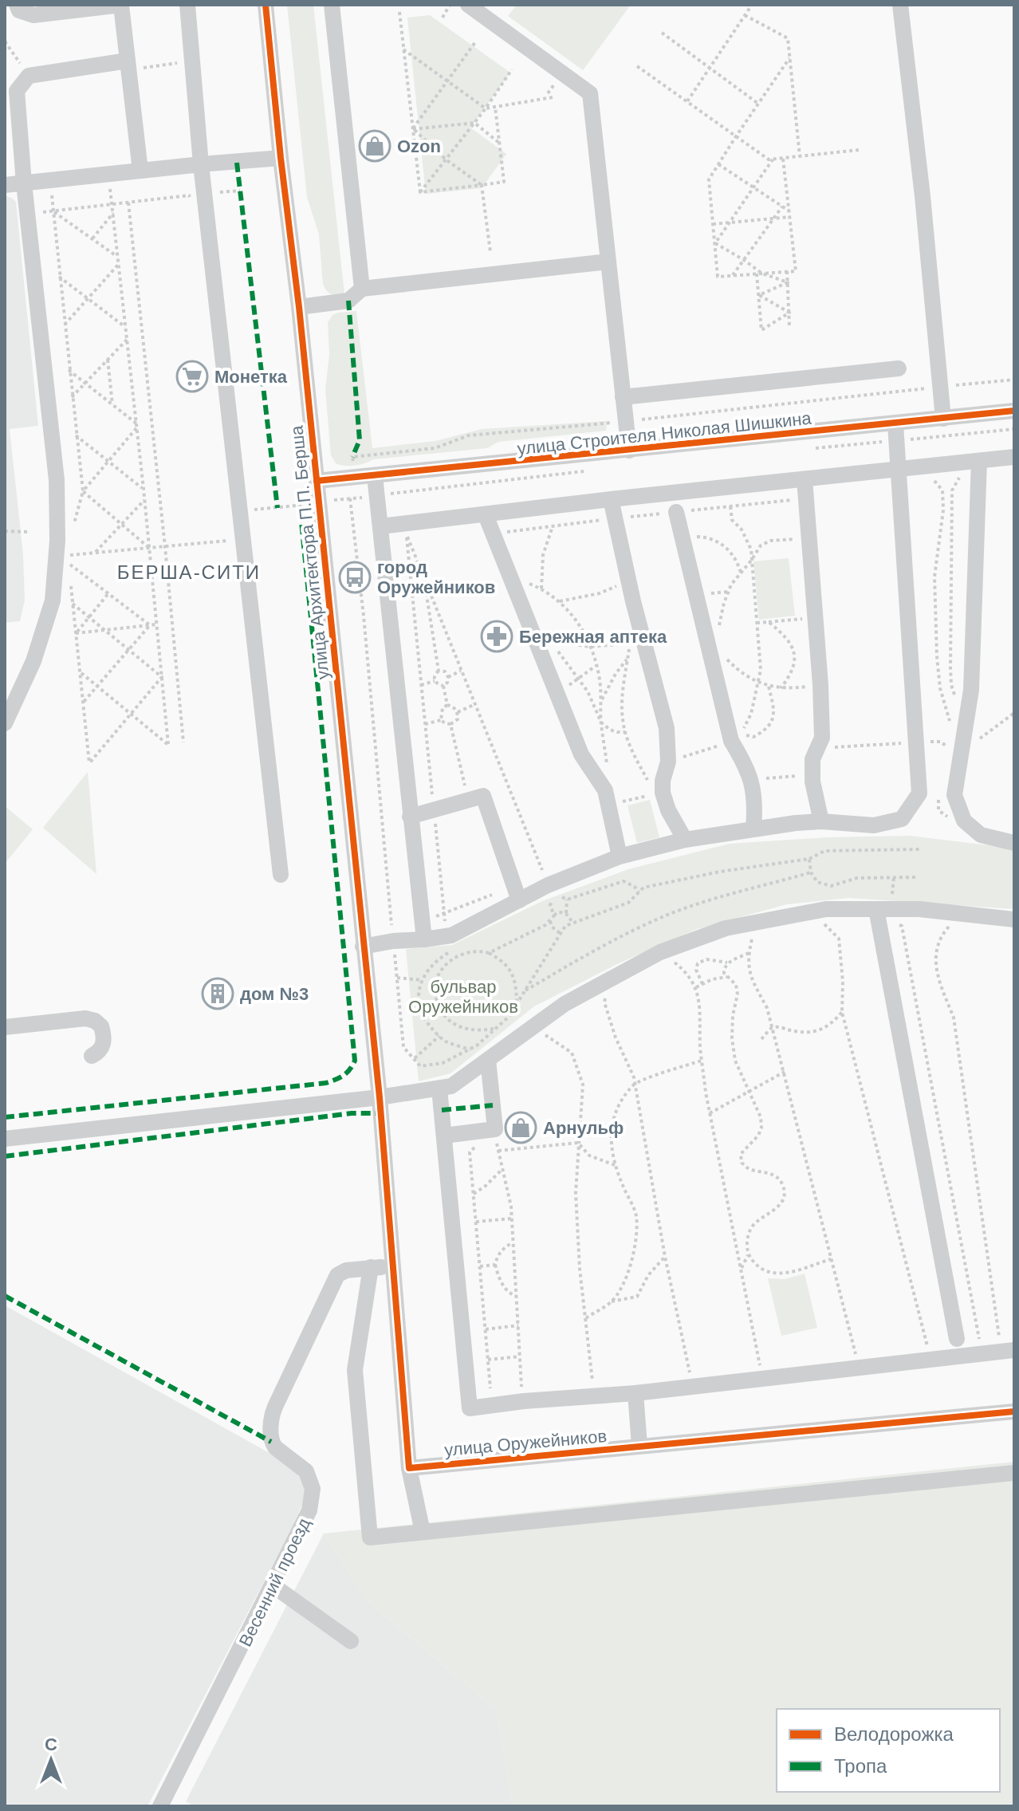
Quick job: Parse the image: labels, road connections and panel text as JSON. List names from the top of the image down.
{
  "streets": {
    "street": [
      "улица Строителя Николая Шишкина",
      "улица Архитектора П.П. Берша",
      "улица Оружейников",
      "Весенний проезд"
    ]
  },
  "crossings": [
    ["улица Строителя Николая Шишкина", "улица Архитектора П.П. Берша"]
  ],
  "districts": ["БЕРША-СИТИ"],
  "parks": ["бульвар Оружейников"],
  "places": {
    "shop": ["Ozon", "Арнульф"],
    "supermarket": ["Монетка"],
    "bus stop": ["город Оружейников"],
    "pharmacy": ["Бережная аптека"],
    "building": ["дом №3"]
  },
  "legend": ["Велодорожка", "Тропа"],
  "north": "top"
}
